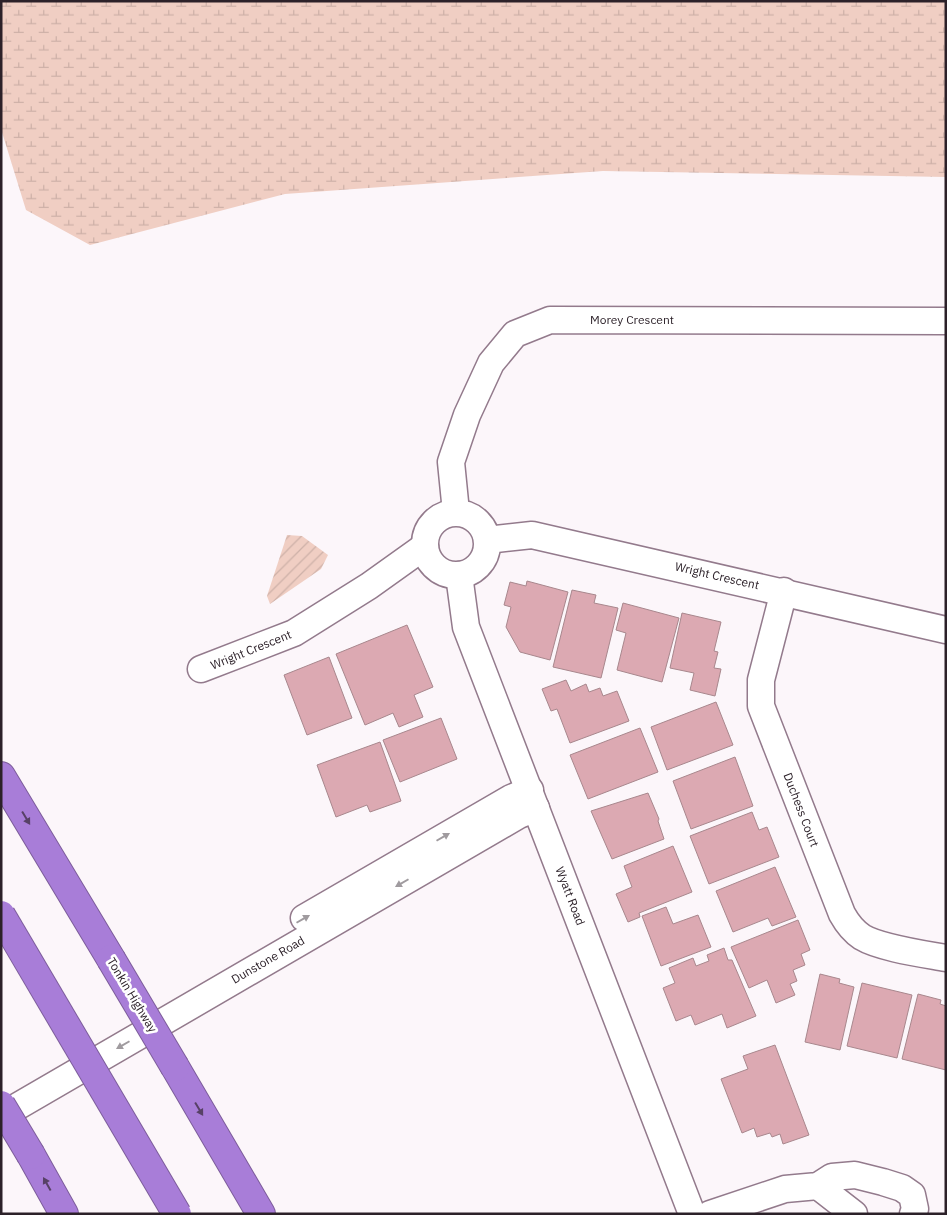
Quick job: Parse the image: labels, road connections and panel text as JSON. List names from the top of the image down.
{
  "streets": {
    "highway": ["Tonkin Highway"],
    "street": [
      "Morey Crescent",
      "Wright Crescent",
      "Duchess Court",
      "Wyatt Road",
      "Dunstone Road"
    ]
  },
  "crossings": [
    ["Morey Crescent", "Wright Crescent"],
    ["Morey Crescent", "Wyatt Road"],
    ["Wright Crescent", "Duchess Court"],
    ["Wright Crescent", "Wyatt Road"],
    ["Wyatt Road", "Dunstone Road"]
  ]
}
